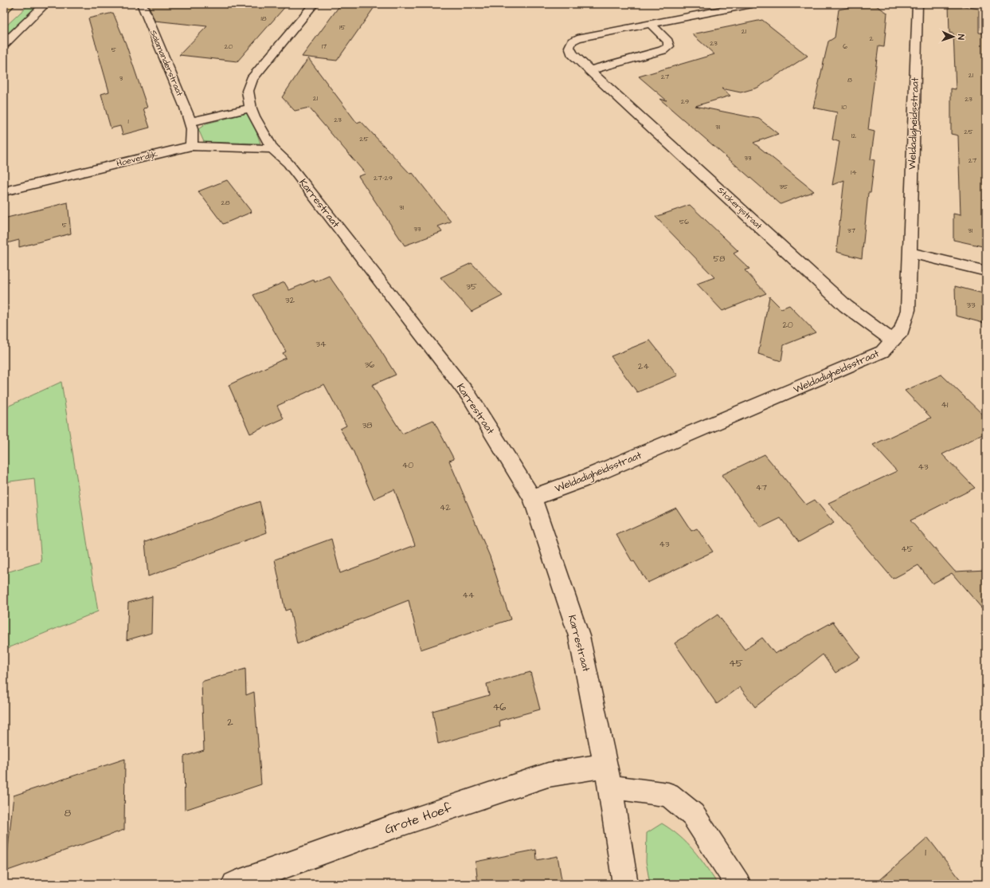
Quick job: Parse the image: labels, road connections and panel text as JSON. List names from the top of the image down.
{
  "streets": {
    "street": [
      "Salamanderstraat",
      "Weldadigheidsstraat",
      "Hoeverdijk",
      "Karrestraat",
      "Stokerijstraat",
      "Grote Hoef"
    ]
  },
  "crossings": [
    ["Salamanderstraat", "Hoeverdijk"],
    ["Weldadigheidsstraat", "Karrestraat"],
    ["Weldadigheidsstraat", "Stokerijstraat"],
    ["Hoeverdijk", "Karrestraat"],
    ["Karrestraat", "Grote Hoef"]
  ],
  "house_numbers": [
    "18",
    "15",
    "21",
    "2",
    "23",
    "20",
    "17",
    "6",
    "5",
    "21",
    "27",
    "3",
    "8",
    "21",
    "23",
    "29",
    "10",
    "23",
    "1",
    "31",
    "25",
    "12",
    "25",
    "33",
    "27",
    "14",
    "27-29",
    "35",
    "28",
    "31",
    "56",
    "5",
    "33",
    "37",
    "31",
    "58",
    "35",
    "32",
    "33",
    "20",
    "34",
    "36",
    "24",
    "41",
    "38",
    "40",
    "43",
    "47",
    "42",
    "43",
    "45",
    "44",
    "45",
    "46",
    "2",
    "8",
    "1"
  ],
  "north": "right"
}
